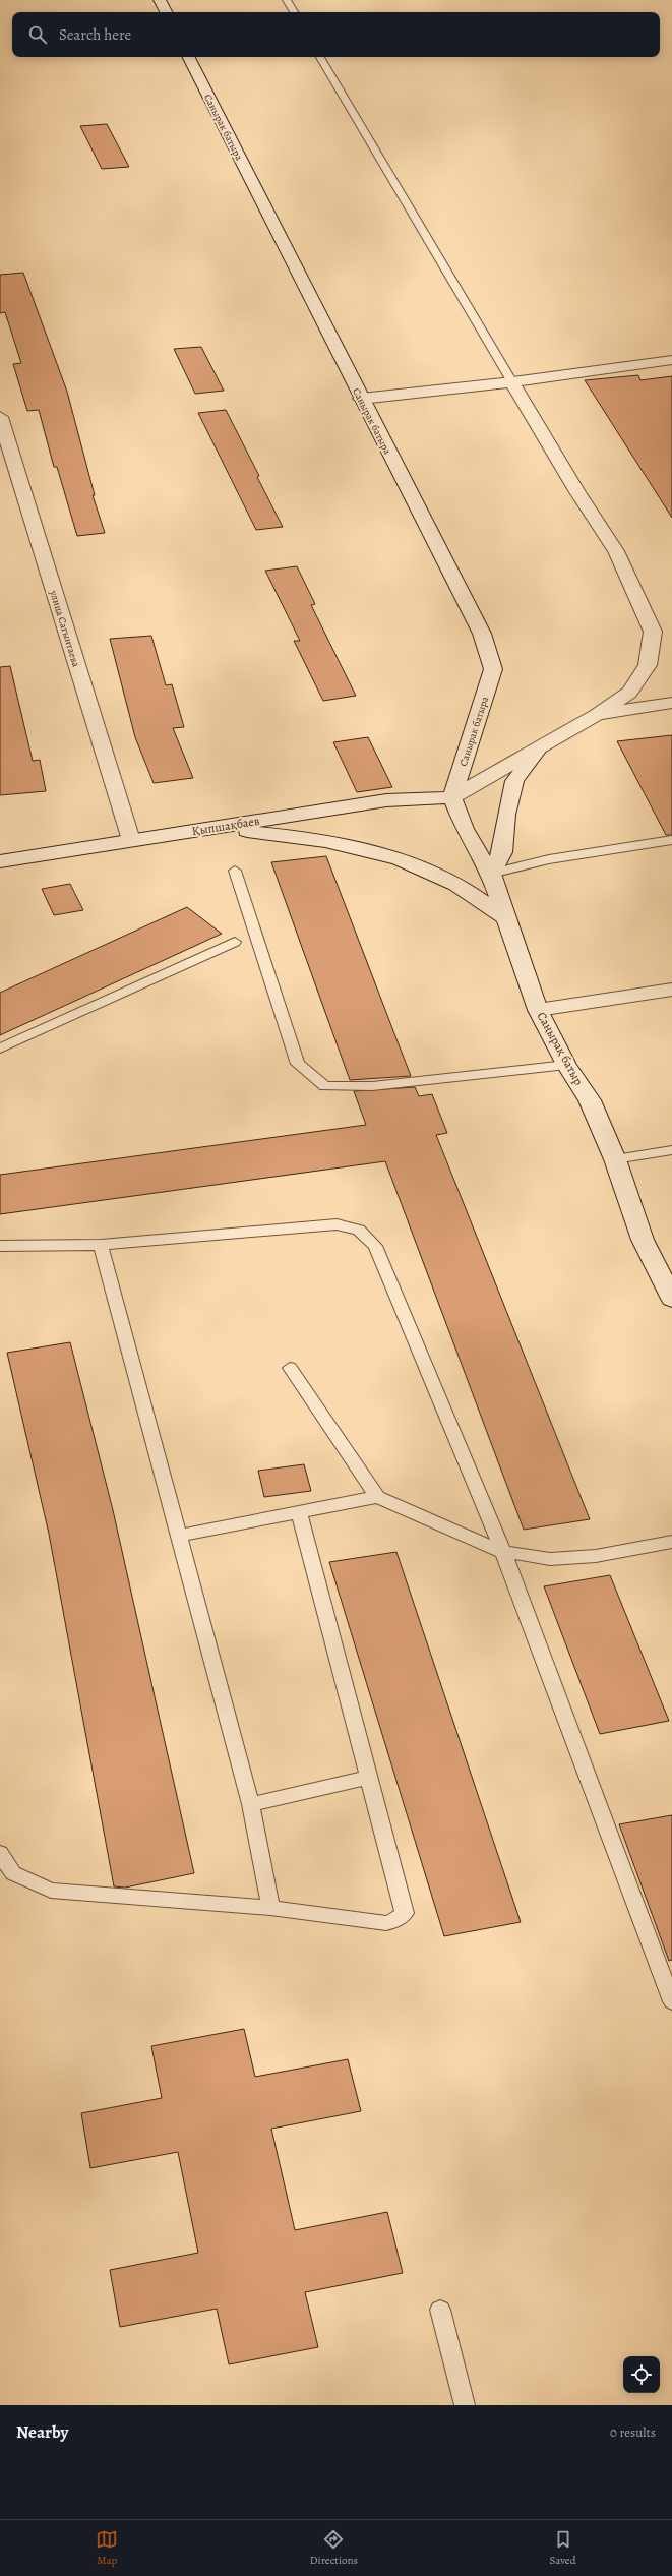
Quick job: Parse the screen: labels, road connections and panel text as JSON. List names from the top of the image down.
{
  "streets": {
    "street": [
      "Санырак батыра",
      "улица Сагынтаева",
      "Қыпшақбаев",
      "Саңырақ батыр"
    ]
  },
  "crossings": [
    ["Санырак батыра", "Қыпшақбаев"],
    ["Санырак батыра", "Саңырақ батыр"],
    ["улица Сагынтаева", "Қыпшақбаев"],
    ["Қыпшақбаев", "Саңырақ батыр"]
  ],
  "page": {
    "search": "Search here",
    "heading": ["Nearby", "0 results"],
    "nav": ["Map", "Directions", "Saved"]
  }
}
